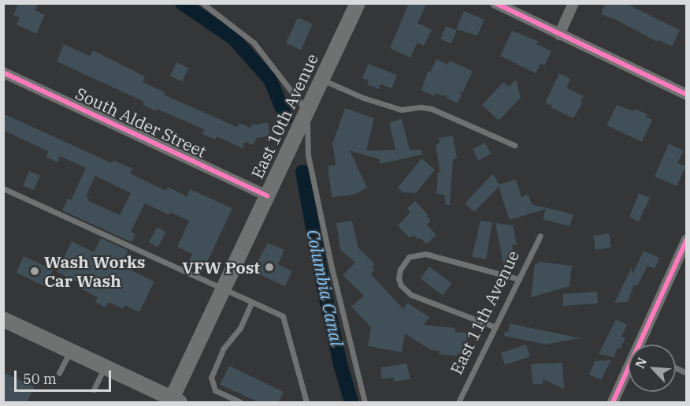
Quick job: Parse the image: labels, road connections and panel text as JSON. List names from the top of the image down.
{
  "streets": {
    "main road": ["East 10th Avenue"],
    "street": ["South Alder Street"],
    "lane": ["East 11th Avenue"]
  },
  "crossings": [
    ["East 10th Avenue", "South Alder Street"]
  ],
  "water": ["Columbia Canal"],
  "places": ["VFW Post", "Wash Works Car Wash"],
  "scale_bar": "50 m",
  "north": "top left"
}
